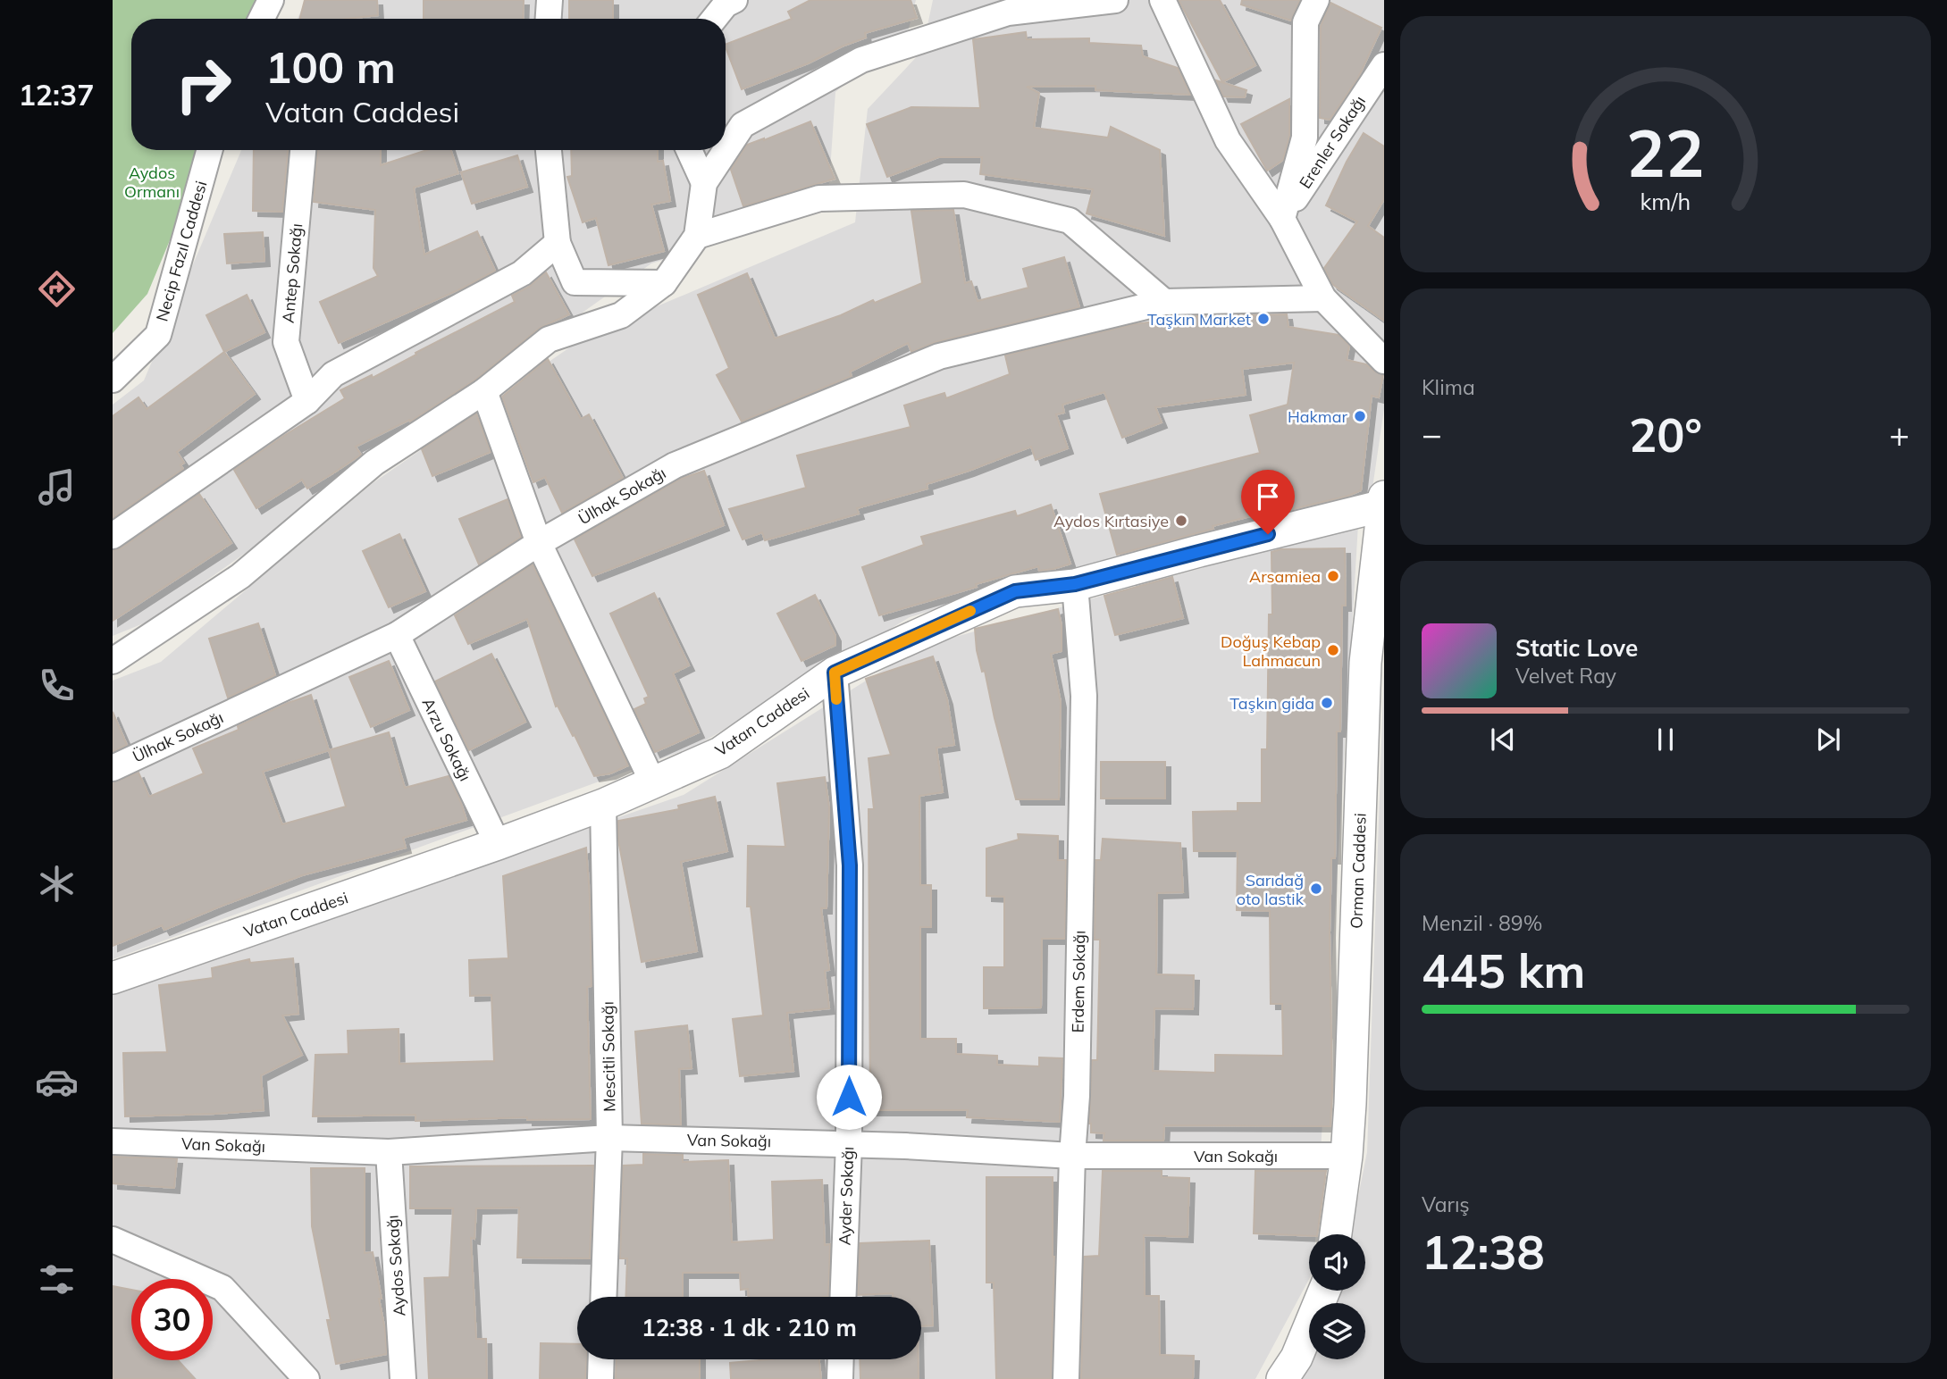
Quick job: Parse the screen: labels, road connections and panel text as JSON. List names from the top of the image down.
{
  "streets": {
    "street": [
      "Erenler Sokağı",
      "Necip Fazıl Caddesi",
      "Antep Sokağı",
      "Ülhak Sokağı",
      "Vatan Caddesi",
      "Arzu Sokağı",
      "Orman Caddesi",
      "Erdem Sokağı",
      "Mescitli Sokağı",
      "Van Sokağı",
      "Ayder Sokağı",
      "Aydos Sokağı"
    ]
  },
  "crossings": [
    ["Ülhak Sokağı", "Arzu Sokağı"],
    ["Vatan Caddesi", "Arzu Sokağı"],
    ["Vatan Caddesi", "Orman Caddesi"],
    ["Vatan Caddesi", "Erdem Sokağı"],
    ["Vatan Caddesi", "Mescitli Sokağı"],
    ["Vatan Caddesi", "Ayder Sokağı"],
    ["Orman Caddesi", "Van Sokağı"],
    ["Erdem Sokağı", "Van Sokağı"],
    ["Mescitli Sokağı", "Van Sokağı"],
    ["Van Sokağı", "Ayder Sokağı"],
    ["Van Sokağı", "Aydos Sokağı"]
  ],
  "parks": ["Aydos Ormanı"],
  "places": [
    "Taşkın Market",
    "Hakmar",
    "Aydos Kırtasiye",
    "Arsamiea",
    "Doğuş Kebap Lahmacun",
    "Taşkın gida",
    "Sarıdağ oto lastik"
  ],
  "page": {
    "tabs": "12:37",
    "turn": ["100 m", "Vatan Caddesi"],
    "tile": [
      "Klima",
      ["Menzil · 89%", "445 km"],
      ["Varış", "12:38"]
    ],
    "heat": ["−", "20°", "+"],
    "song": ["Static Love", "Velvet Ray"],
    "limit": "30",
    "trip": "12:38 · 1 dk · 210 m",
    "gauge": ["22", "km/h"]
  }
}
